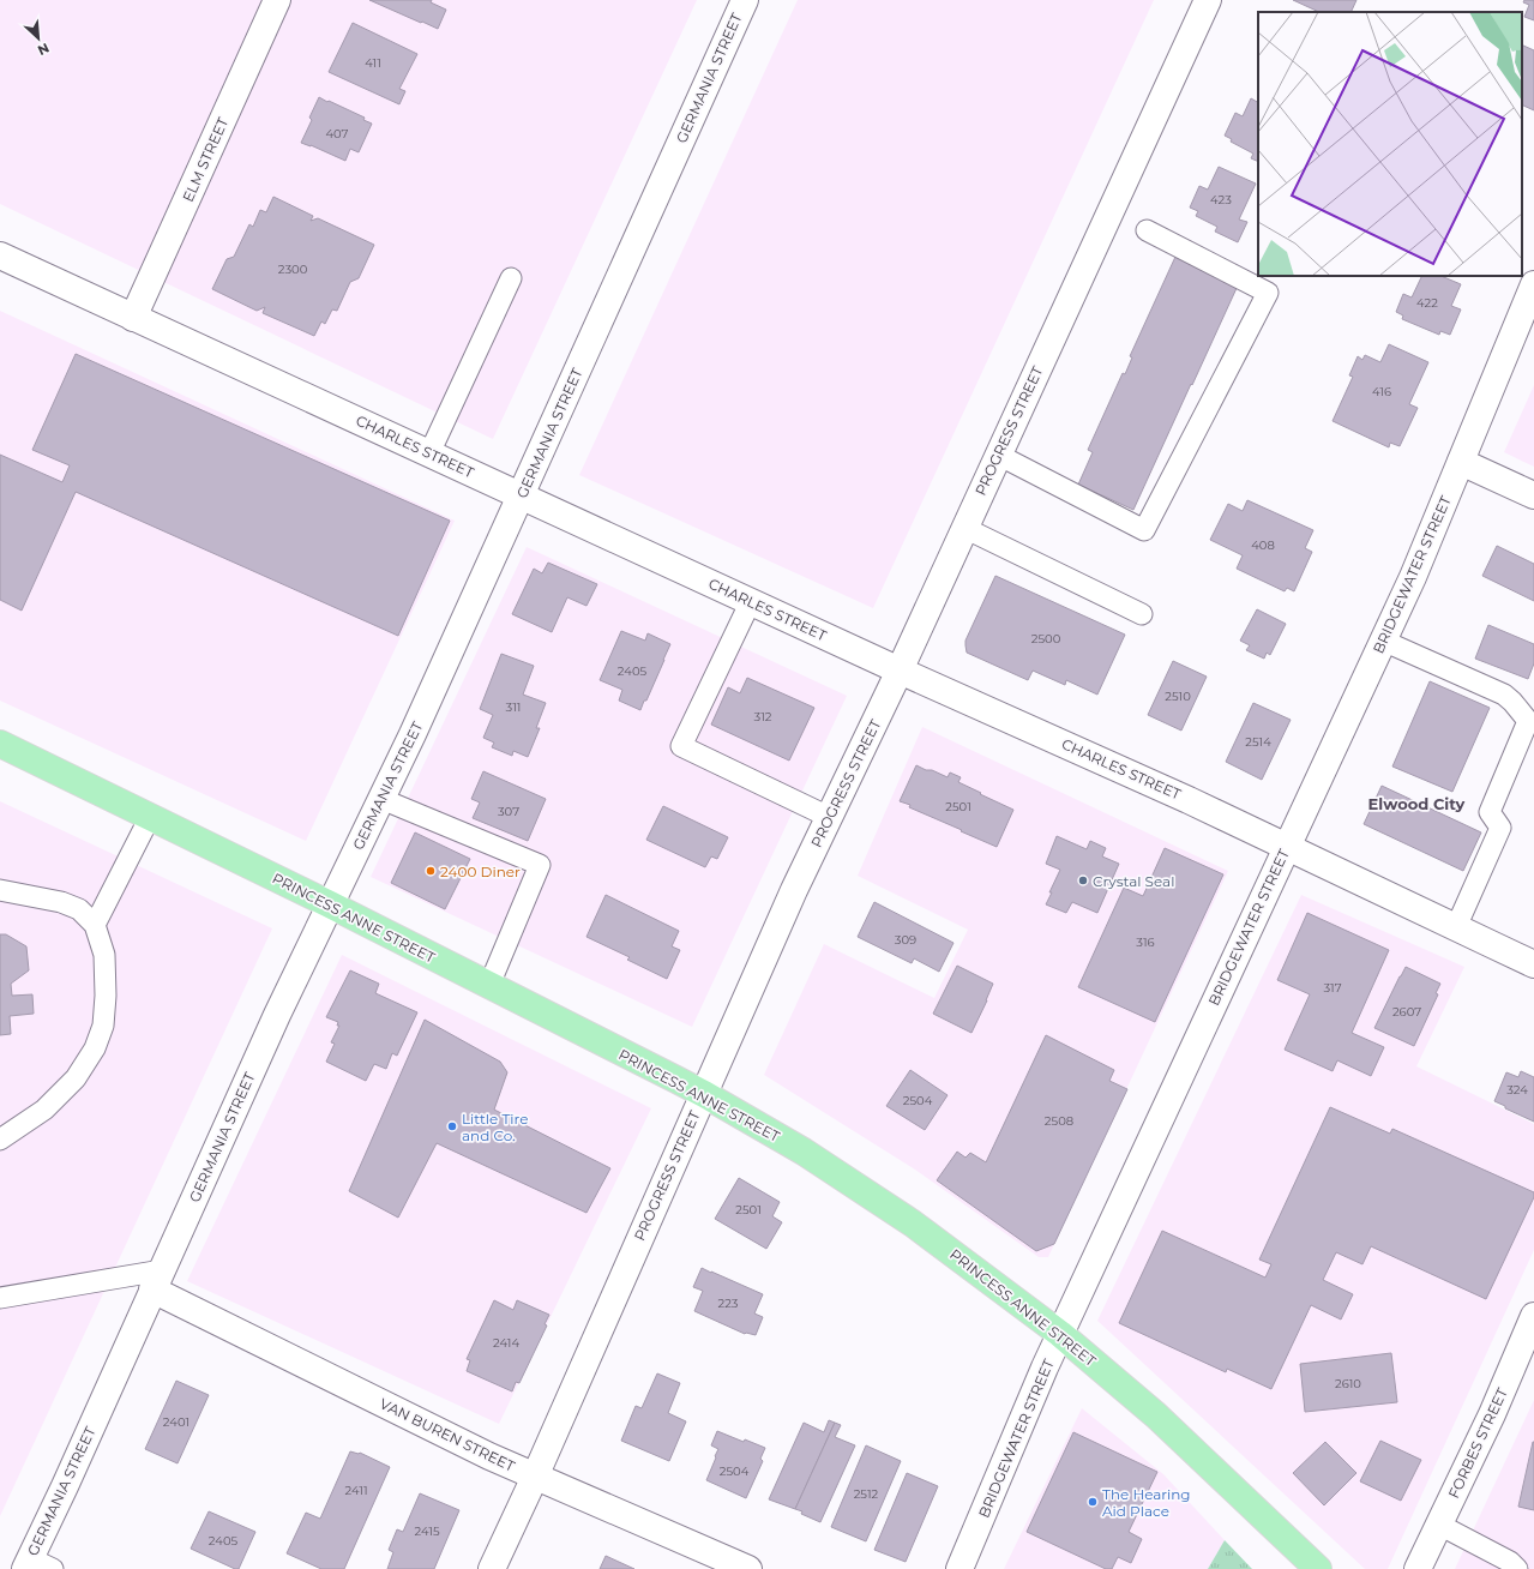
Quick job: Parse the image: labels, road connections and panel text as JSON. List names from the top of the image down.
{
  "streets": {
    "main road": ["PRINCESS ANNE STREET"],
    "street": [
      "GERMANIA STREET",
      "ELM STREET",
      "PROGRESS STREET",
      "CHARLES STREET",
      "BRIDGEWATER STREET",
      "VAN BUREN STREET",
      "FORBES STREET"
    ]
  },
  "crossings": [
    ["GERMANIA STREET", "CHARLES STREET"],
    ["GERMANIA STREET", "PRINCESS ANNE STREET"],
    ["GERMANIA STREET", "VAN BUREN STREET"],
    ["ELM STREET", "CHARLES STREET"],
    ["PROGRESS STREET", "CHARLES STREET"],
    ["PROGRESS STREET", "PRINCESS ANNE STREET"],
    ["PROGRESS STREET", "VAN BUREN STREET"],
    ["CHARLES STREET", "BRIDGEWATER STREET"],
    ["BRIDGEWATER STREET", "PRINCESS ANNE STREET"]
  ],
  "districts": ["Elwood City"],
  "places": [
    "2400 Diner",
    "Crystal Seal",
    "Little Tire and Co.",
    "The Hearing Aid Place"
  ],
  "house_numbers": [
    "411",
    "407",
    "423",
    "2300",
    "422",
    "416",
    "408",
    "2500",
    "2405",
    "2510",
    "311",
    "312",
    "2514",
    "2501",
    "307",
    "309",
    "316",
    "317",
    "2607",
    "324",
    "2504",
    "2508",
    "2501",
    "223",
    "2414",
    "2610",
    "2401",
    "2504",
    "2411",
    "2512",
    "2415",
    "2405"
  ],
  "north": "bottom right"
}
